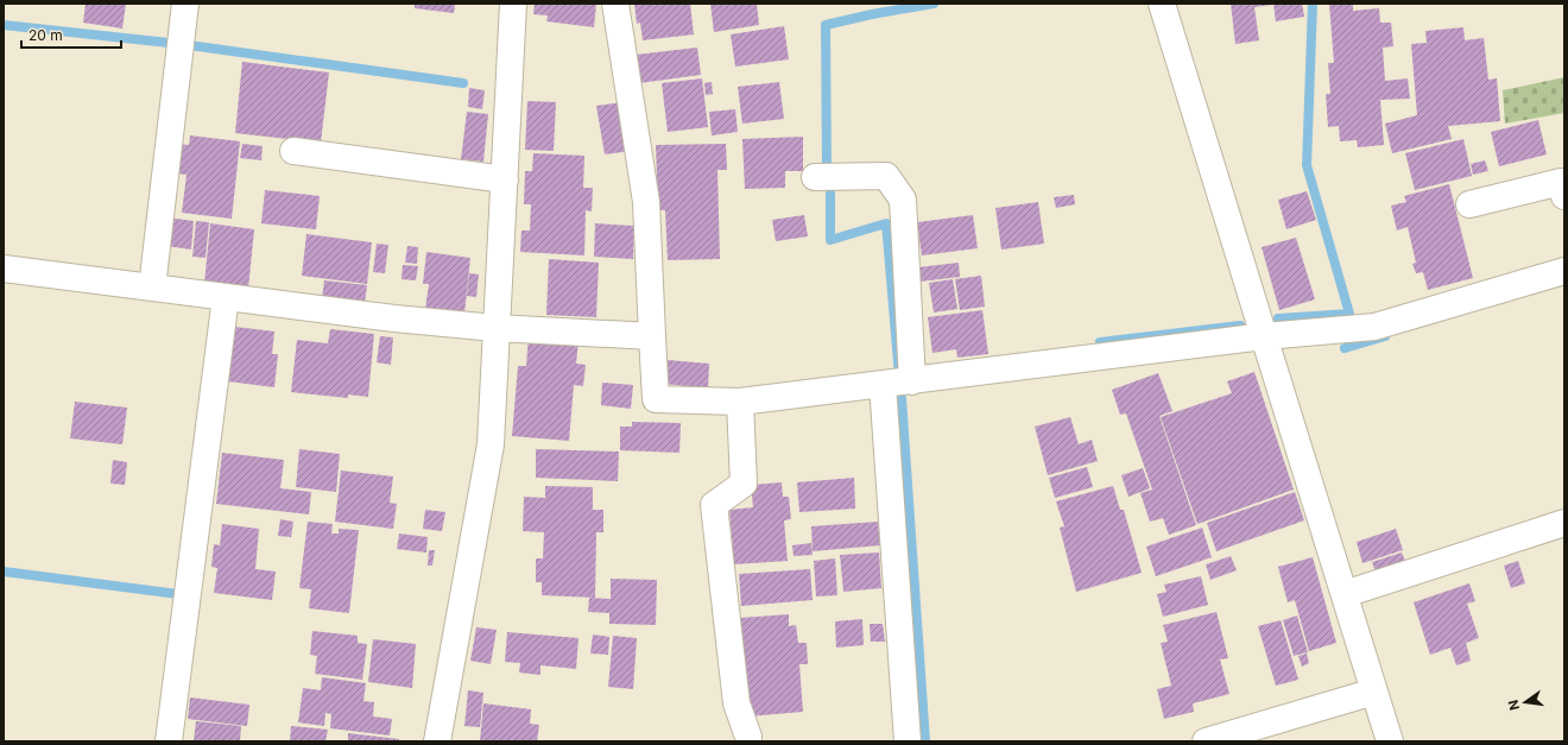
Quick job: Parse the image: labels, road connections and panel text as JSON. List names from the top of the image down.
{
  "scale_bar": "20 m",
  "north": "left"
}
